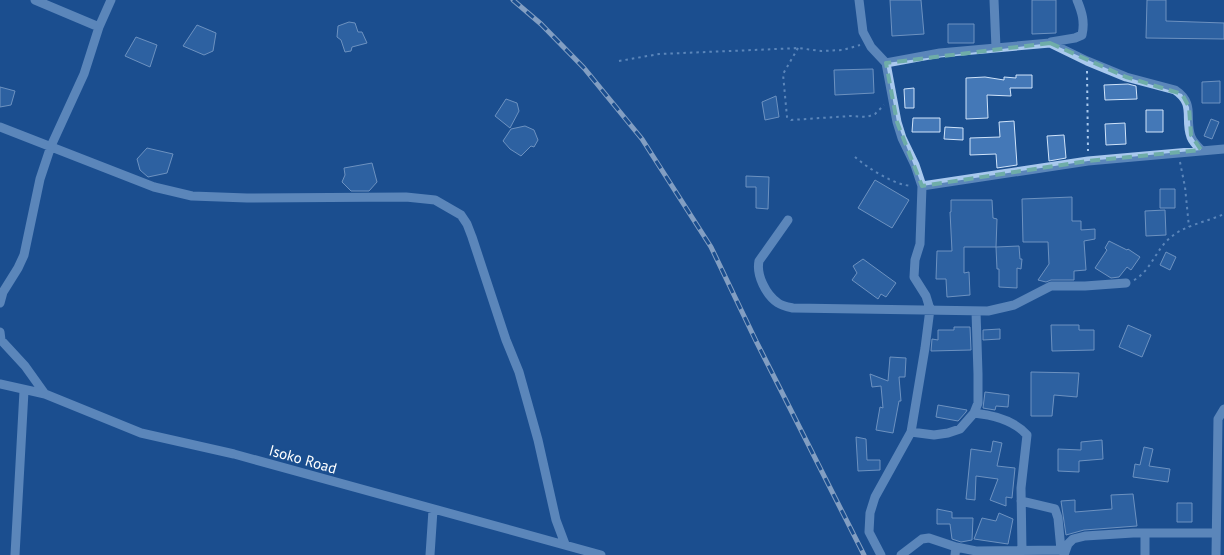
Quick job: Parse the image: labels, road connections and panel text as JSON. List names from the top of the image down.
{
  "streets": {
    "street": ["Isoko Road"]
  }
}
